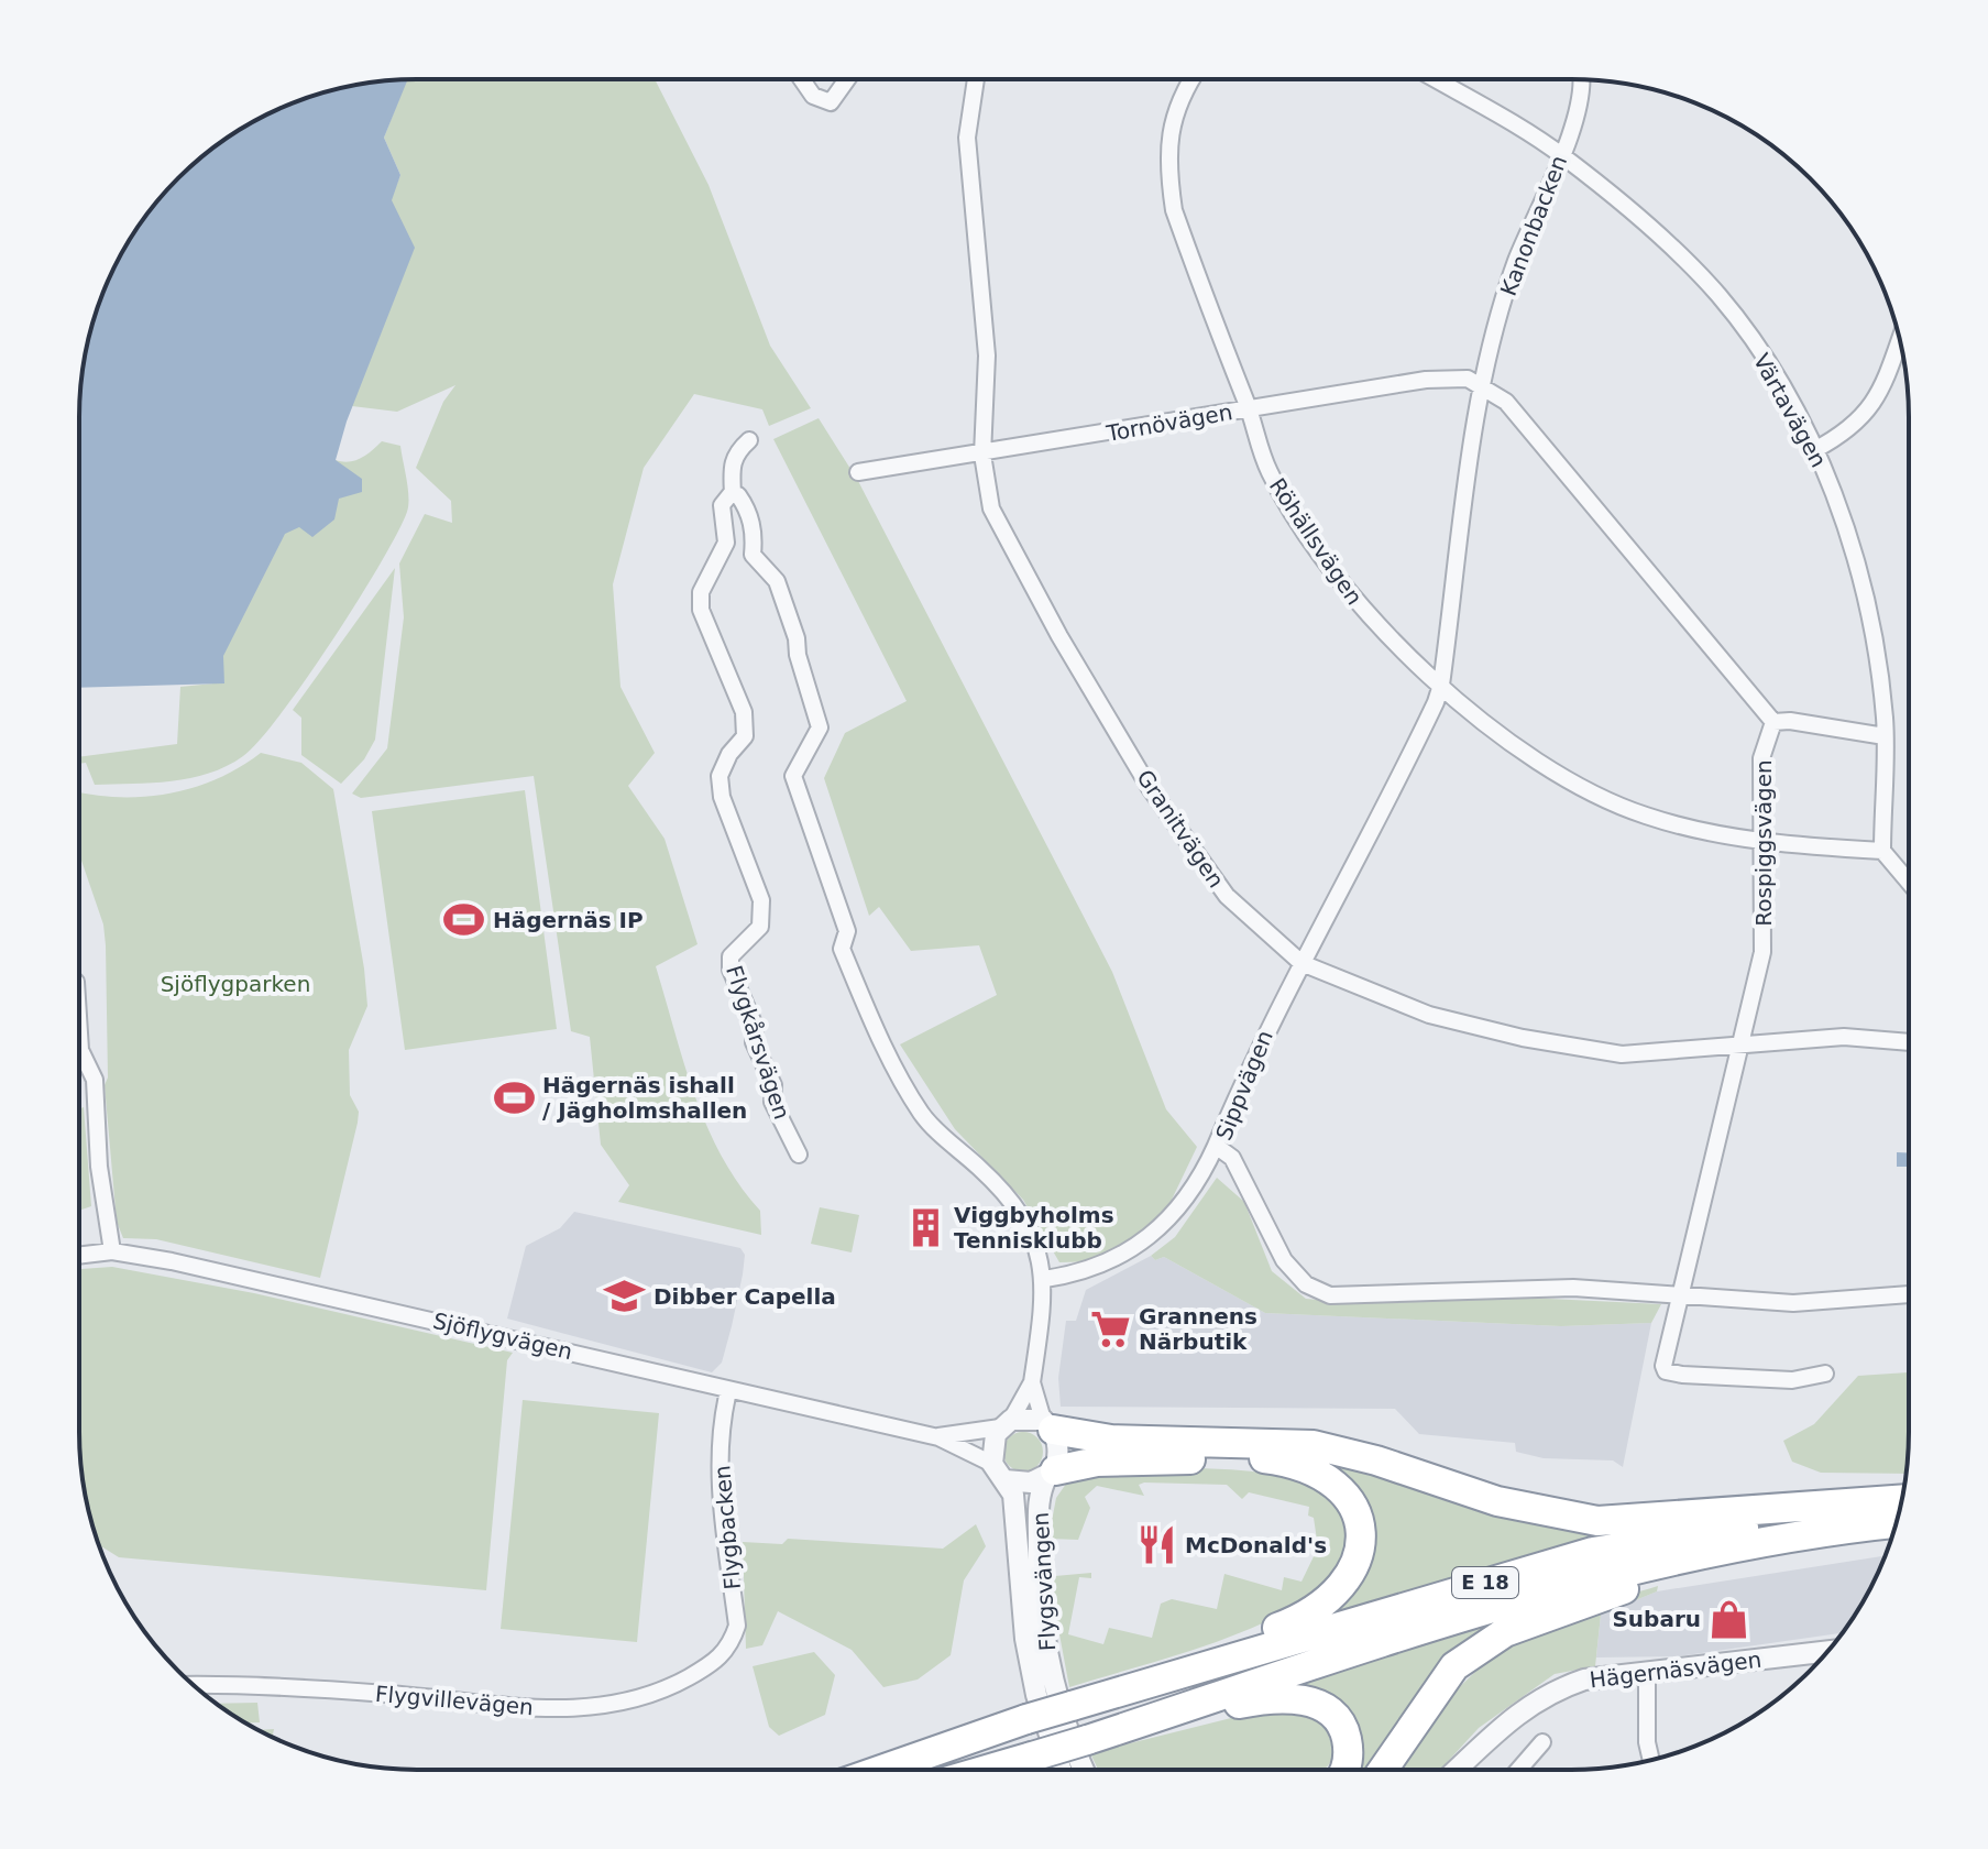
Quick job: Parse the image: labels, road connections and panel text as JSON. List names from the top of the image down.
{
  "streets": {
    "highway": ["E 18"],
    "street": [
      "Kanonbacken",
      "Värtavägen",
      "Tornövägen",
      "Röhällsvägen",
      "Granitvägen",
      "Rospiggsvägen",
      "Flygkårsvägen",
      "Sippvägen",
      "Sjöflygvägen",
      "Flygbacken",
      "Flygsvängen",
      "Hägernäsvägen",
      "Flygvillevägen"
    ]
  },
  "crossings": [
    ["Kanonbacken", "Värtavägen"],
    ["Kanonbacken", "Tornövägen"],
    ["Kanonbacken", "Sippvägen"],
    ["Värtavägen", "Röhällsvägen"],
    ["Tornövägen", "Röhällsvägen"],
    ["Tornövägen", "Granitvägen"],
    ["Tornövägen", "Sippvägen"],
    ["Röhällsvägen", "Rospiggsvägen"],
    ["Röhällsvägen", "Sippvägen"],
    ["Granitvägen", "Rospiggsvägen"],
    ["Granitvägen", "Sippvägen"],
    ["Rospiggsvägen", "Sippvägen"],
    ["Sjöflygvägen", "Flygbacken"],
    ["Sjöflygvägen", "Flygsvängen"],
    ["Flygbacken", "Flygvillevägen"]
  ],
  "parks": ["Sjöflygparken"],
  "places": {
    "sports": ["Hägernäs IP", "Hägernäs ishall / Jägholmshallen"],
    "building": ["Viggbyholms Tennisklubb"],
    "school or university": ["Dibber Capella"],
    "supermarket": ["Grannens Närbutik"],
    "restaurant": ["McDonald's"],
    "shop": ["Subaru"]
  }
}
